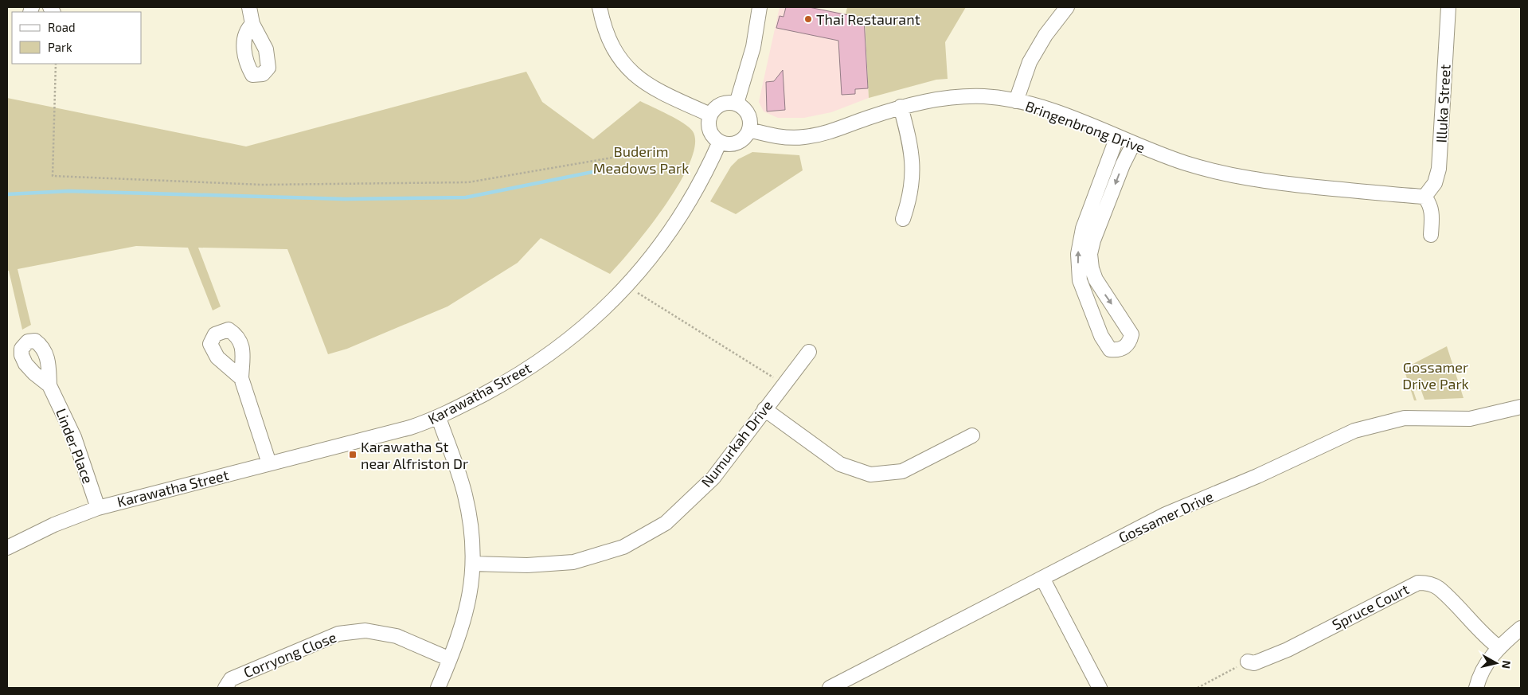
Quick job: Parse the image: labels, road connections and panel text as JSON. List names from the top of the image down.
{
  "streets": {
    "street": [
      "Illuka Street",
      "Bringenbrong Drive",
      "Karawatha Street",
      "Numurkah Drive",
      "Linder Place",
      "Gossamer Drive",
      "Spruce Court",
      "Corryong Close"
    ]
  },
  "crossings": [
    ["Illuka Street", "Bringenbrong Drive"],
    ["Bringenbrong Drive", "Karawatha Street"],
    ["Karawatha Street", "Linder Place"]
  ],
  "parks": ["Buderim Meadows Park", "Gossamer Drive Park"],
  "places": {
    "other": ["Thai Restaurant"],
    "transit": ["Karawatha St near Alfriston Dr"]
  },
  "legend": ["Road", "Park"],
  "north": "right"
}
